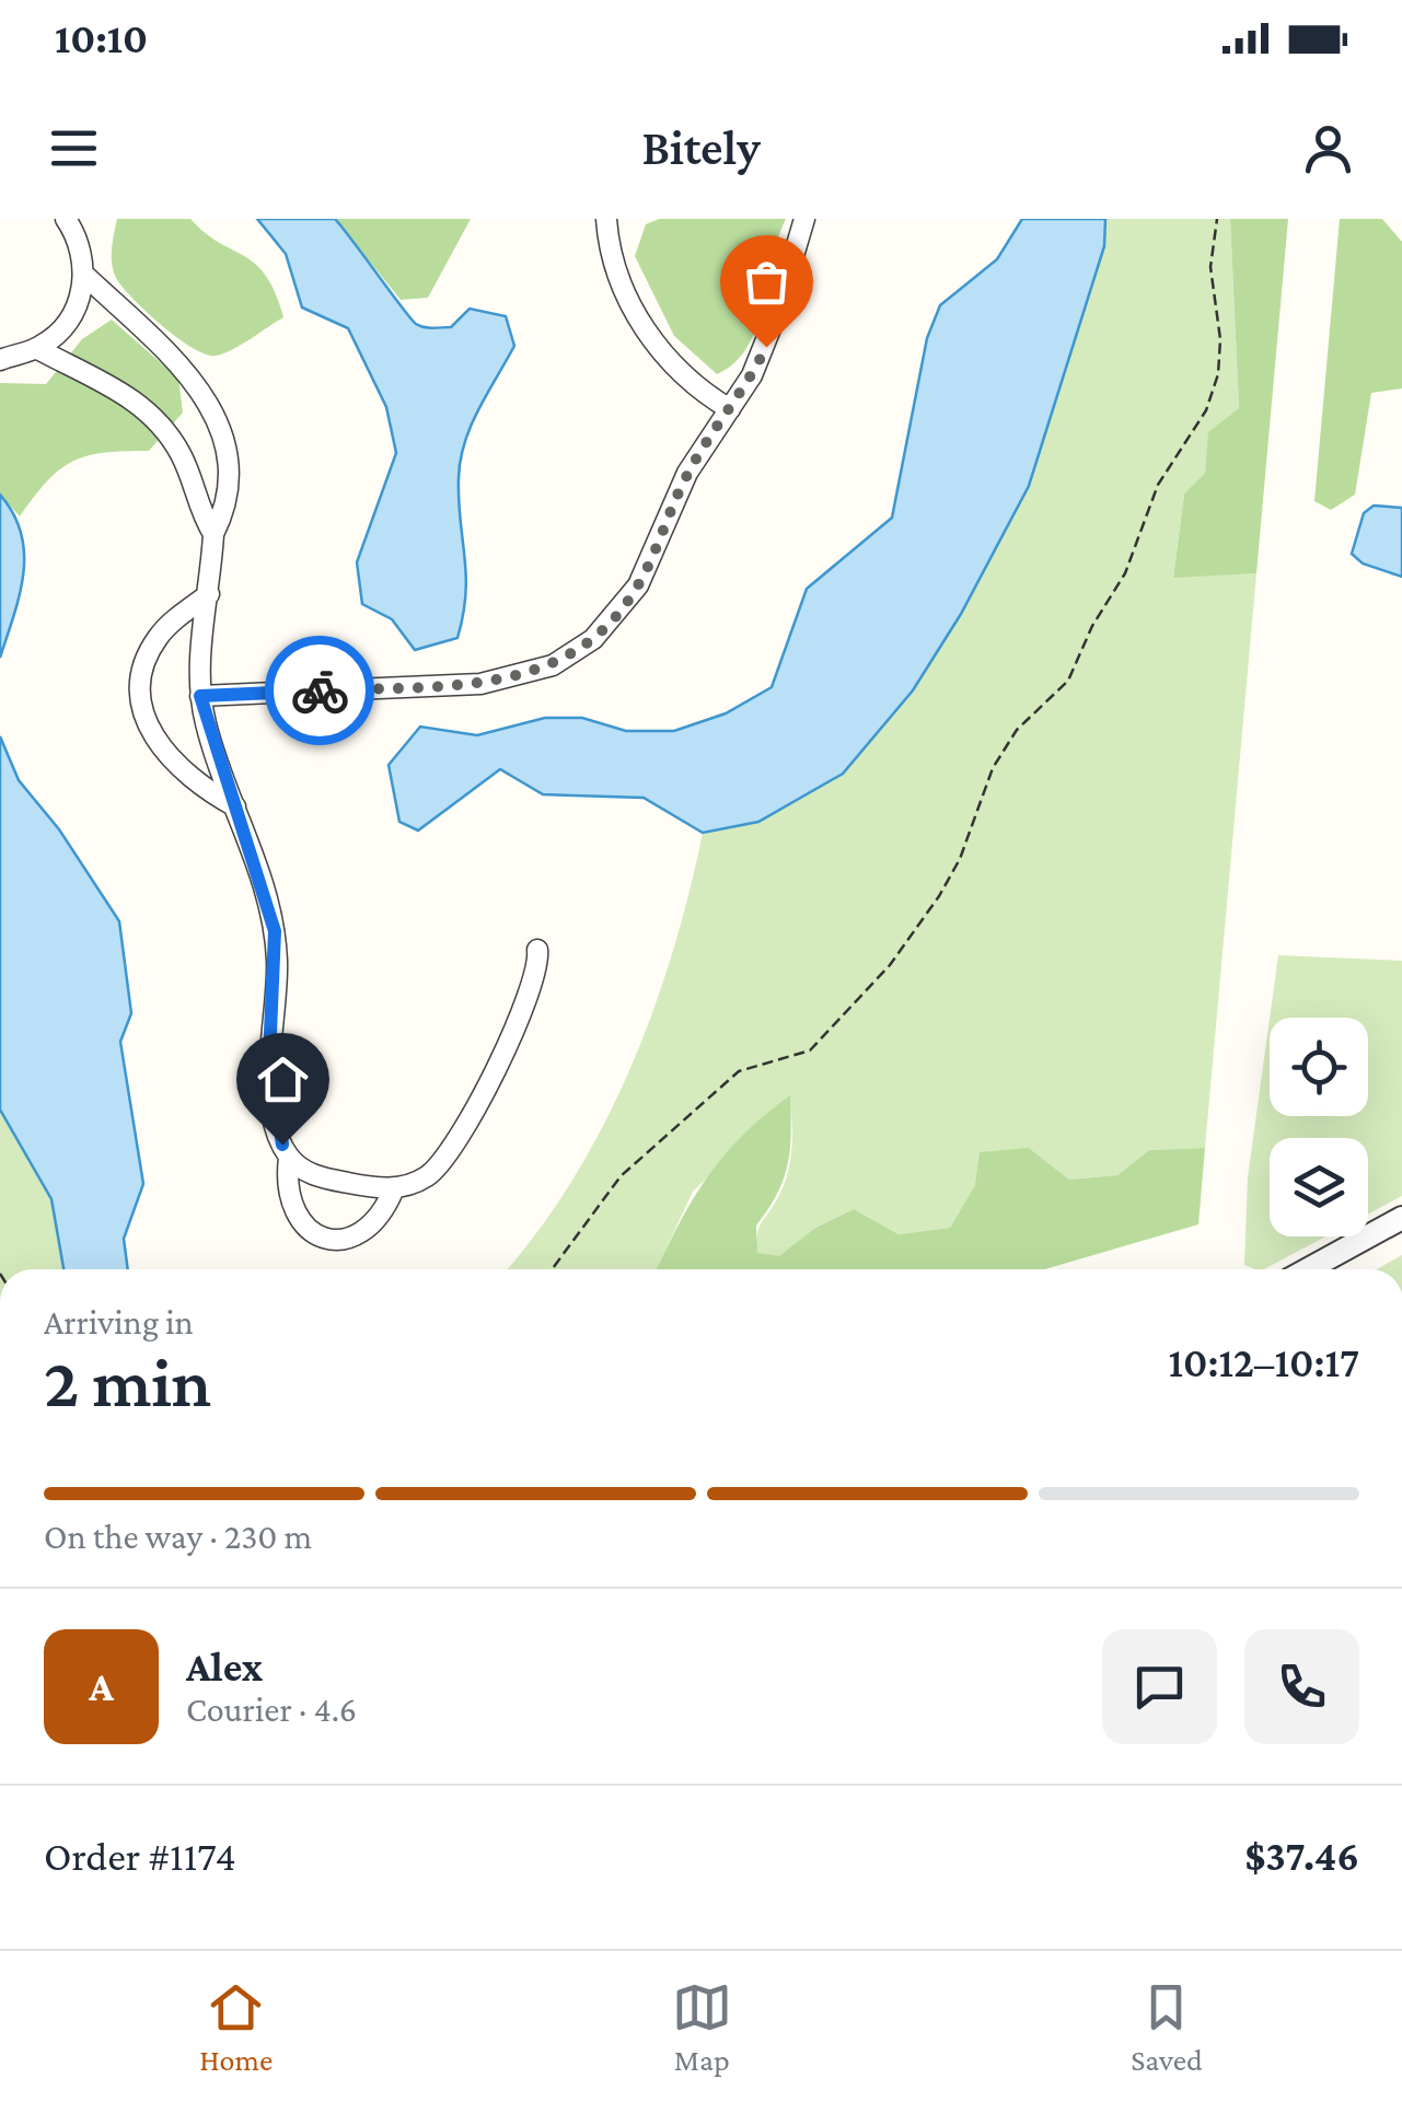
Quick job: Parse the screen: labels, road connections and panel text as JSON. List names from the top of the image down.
{
  "page": {
    "status": "10:10",
    "header": "Bitely",
    "heading": ["2 min", "Arriving in", "10:12–10:17"],
    "panel": [
      "Alex",
      "Courier · 4.6",
      "Order #1174",
      "$37.46"
    ],
    "bar": "On the way · 230 m",
    "round": "A",
    "tabs": ["Home", "Map", "Saved"]
  }
}
